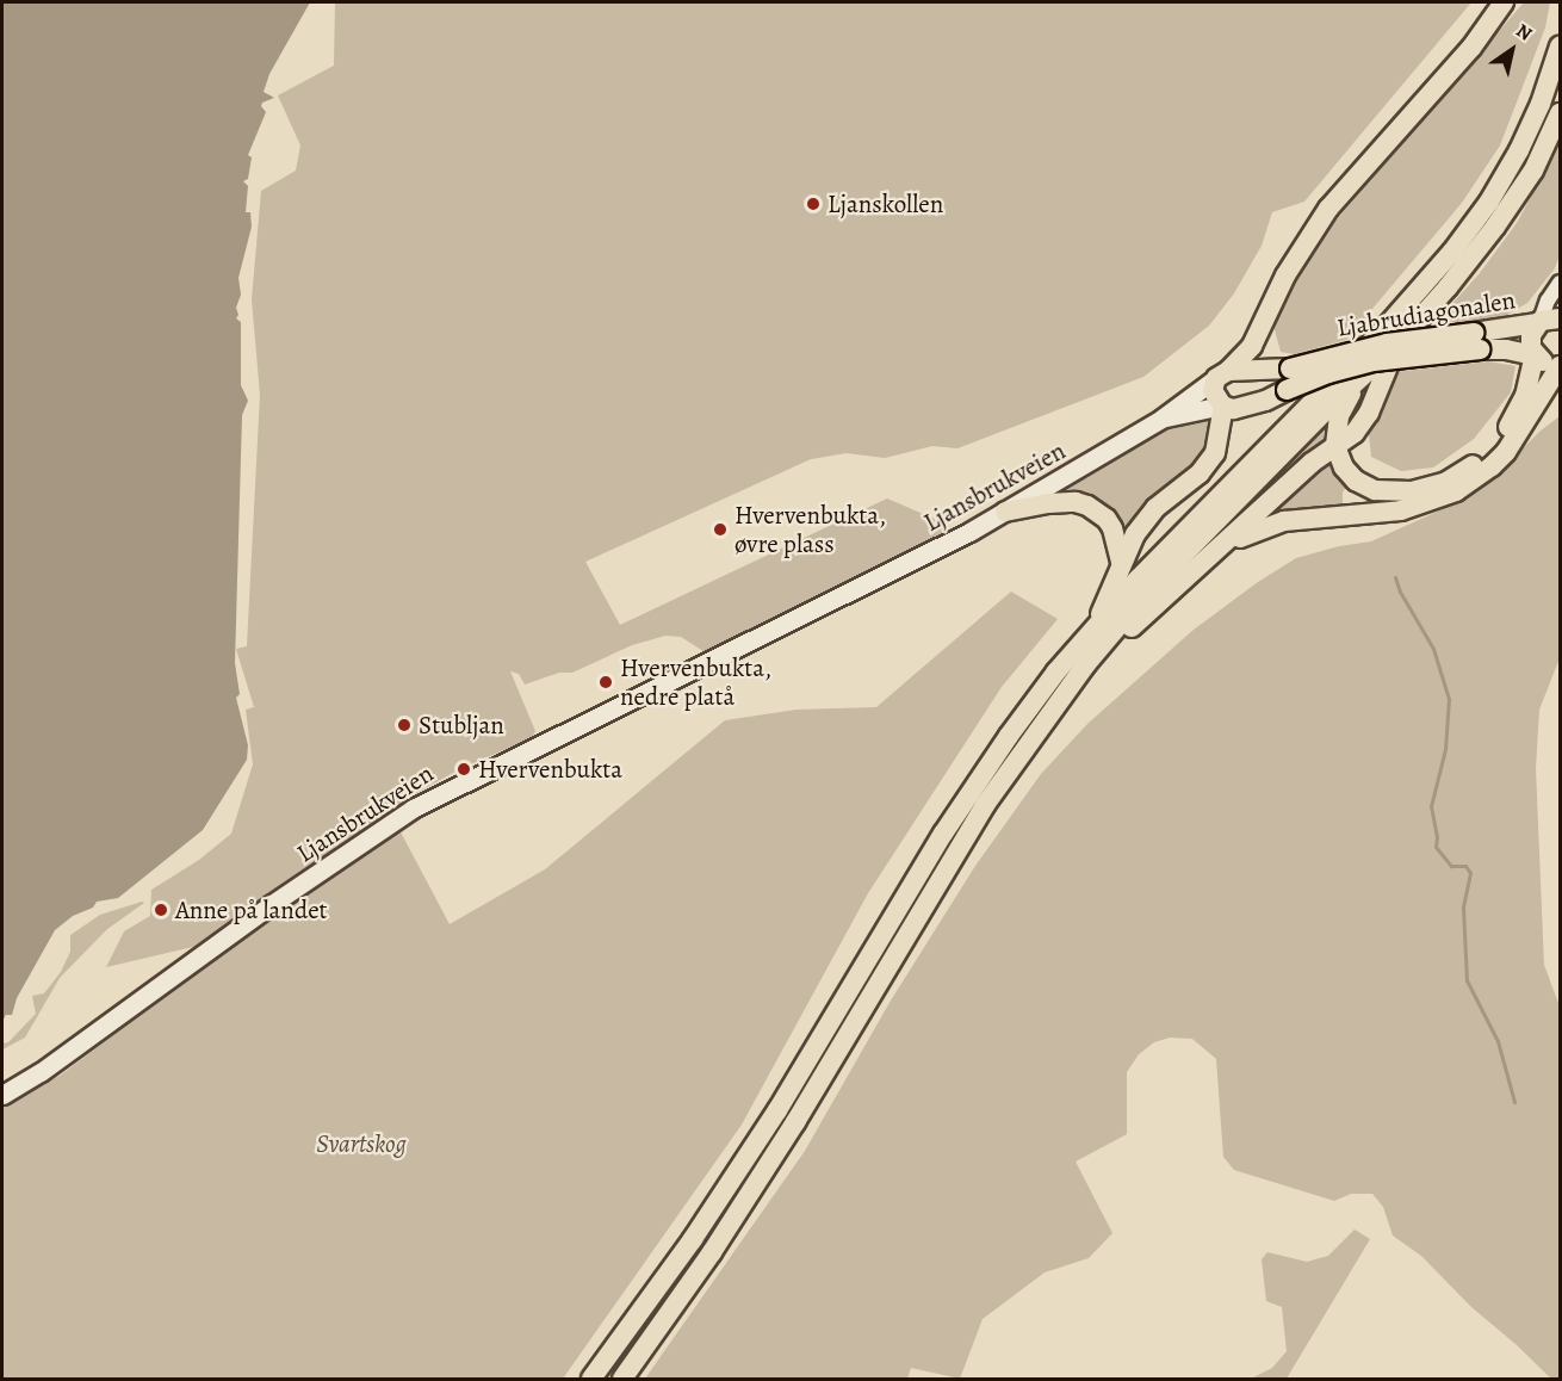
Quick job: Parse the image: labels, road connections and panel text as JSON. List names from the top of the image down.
{
  "streets": {
    "highway": ["Ljabrudiagonalen"],
    "main road": ["Ljansbrukveien"]
  },
  "crossings": [
    ["Ljabrudiagonalen", "Ljansbrukveien"]
  ],
  "parks": ["Svartskog"],
  "places": [
    "Ljanskollen",
    "Hvervenbukta, øvre plass",
    "Hvervenbukta, nedre platå",
    "Stubljan",
    "Hvervenbukta",
    "Anne på landet"
  ],
  "north": "top right"
}
